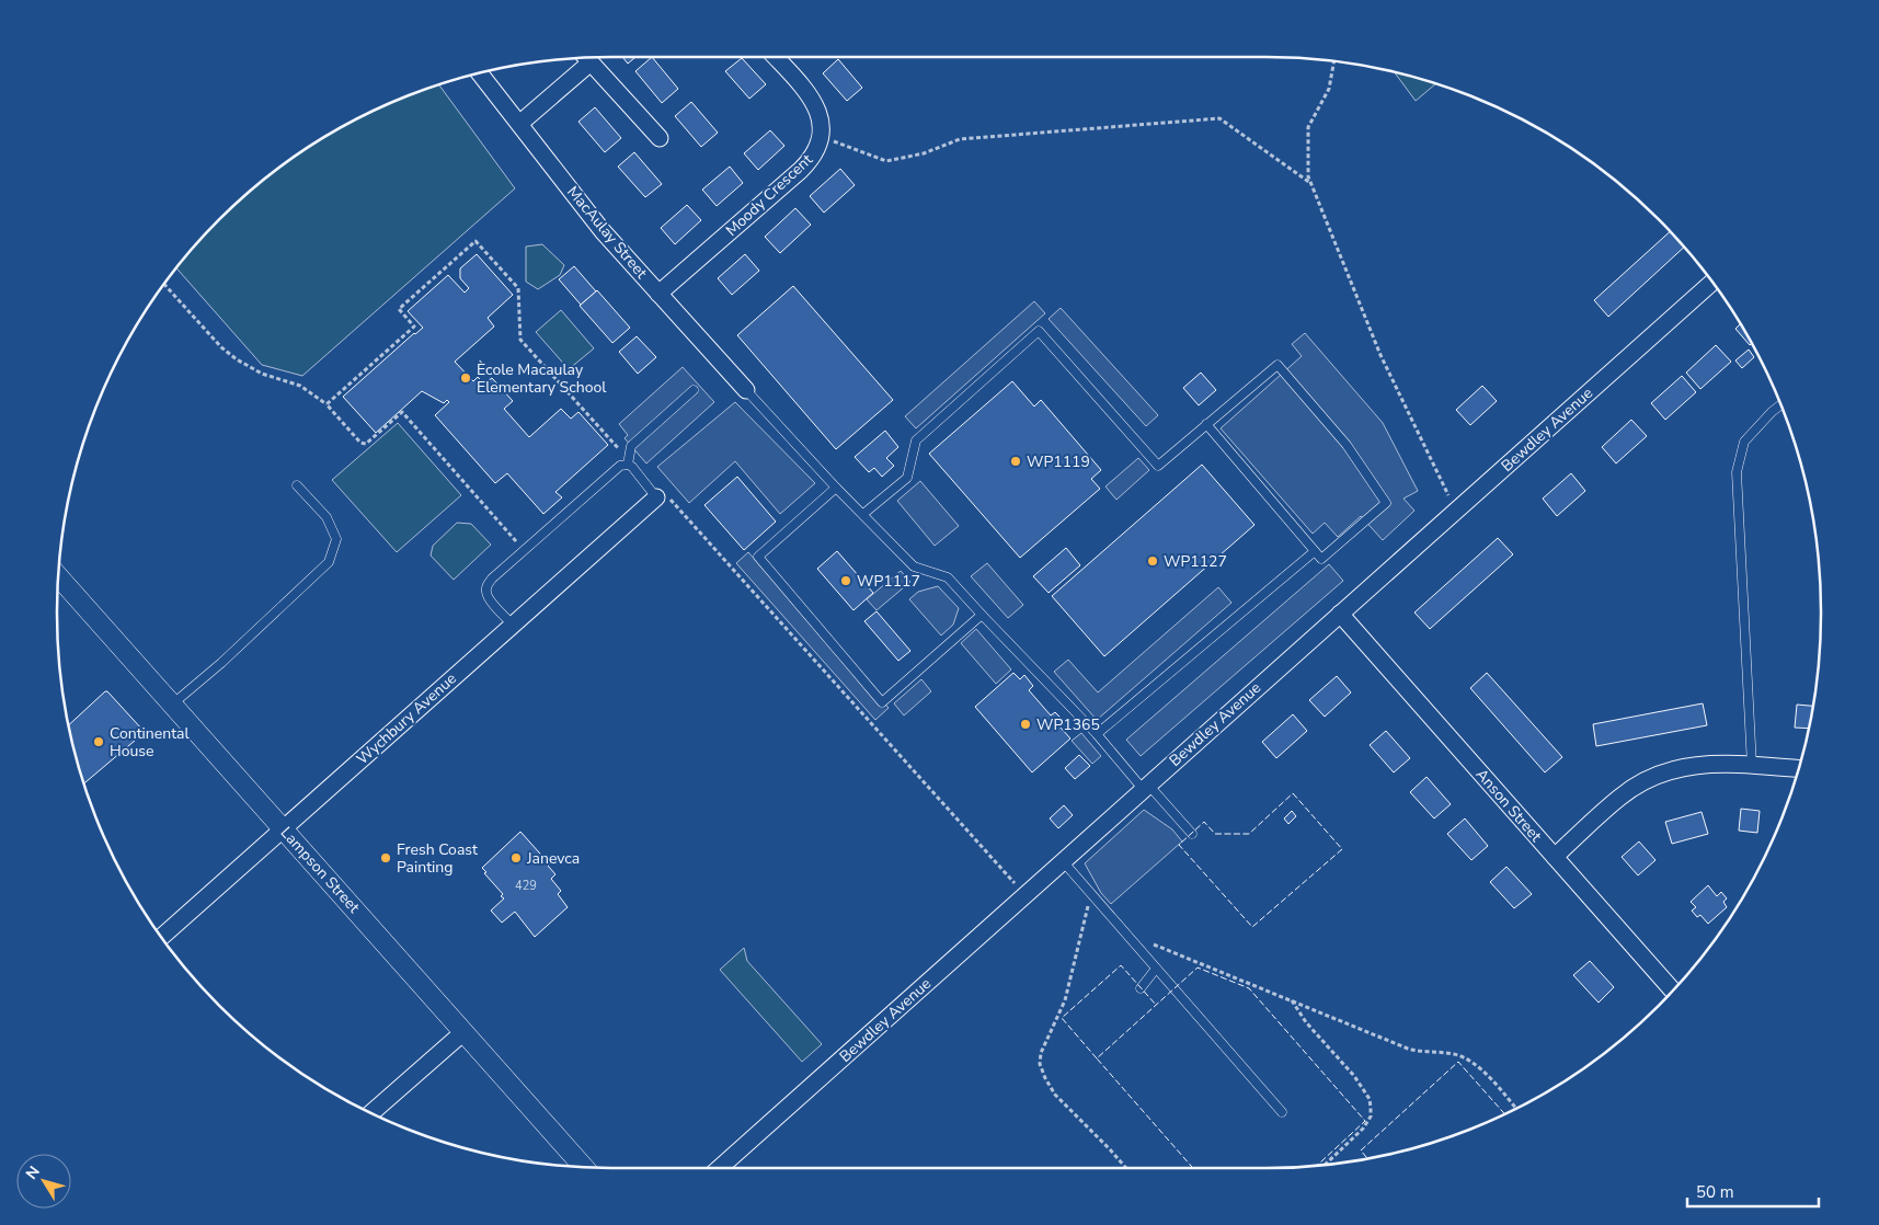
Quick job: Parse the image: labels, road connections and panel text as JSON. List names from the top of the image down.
{
  "streets": {
    "street": [
      "Moody Crescent",
      "MacAulay Street",
      "Bewdley Avenue",
      "Wychbury Avenue",
      "Anson Street",
      "Lampson Street"
    ]
  },
  "crossings": [
    ["Moody Crescent", "MacAulay Street"],
    ["Bewdley Avenue", "Anson Street"],
    ["Wychbury Avenue", "Lampson Street"]
  ],
  "places": [
    "Ècole Macaulay Elementary School",
    "WP1119",
    "WP1127",
    "WP1117",
    "WP1365",
    "Continental House",
    "Fresh Coast Painting",
    "Janevca"
  ],
  "house_numbers": ["429"],
  "scale_bar": "50 m",
  "north": "top left"
}
